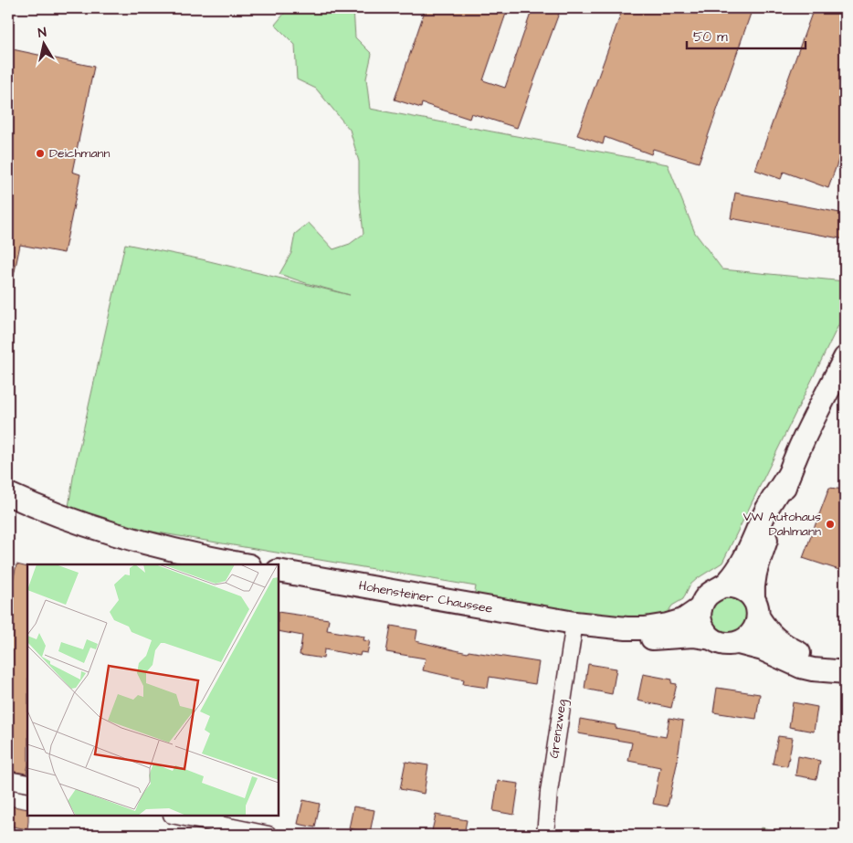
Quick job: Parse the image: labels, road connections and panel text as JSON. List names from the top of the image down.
{
  "streets": {
    "main road": ["Hohensteiner Chaussee"],
    "street": ["Grenzweg"]
  },
  "crossings": [
    ["Hohensteiner Chaussee", "Grenzweg"]
  ],
  "places": ["Deichmann", "VW Autohaus Dahlmann"],
  "scale_bar": "50 m",
  "north": "top"
}
